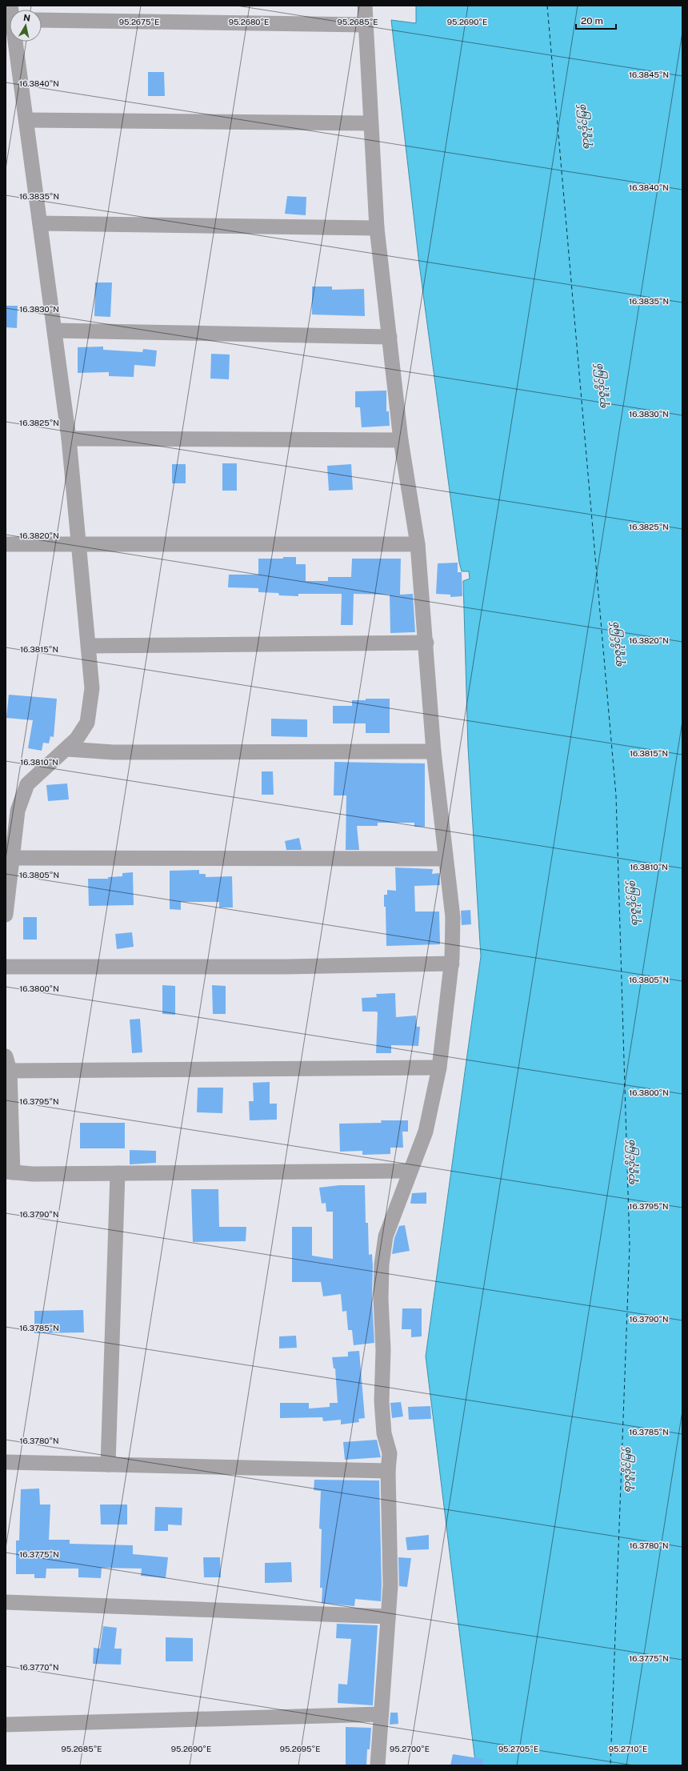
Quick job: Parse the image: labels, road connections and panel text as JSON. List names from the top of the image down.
{
  "water": ["ရာဇူဒိုင်မြစ်"],
  "scale_bar": "20 m",
  "north": "top",
  "coordinates": [
    "95.2675°E",
    "95.2680°E",
    "95.2685°E",
    "95.2690°E",
    "16.3845°N",
    "16.3840°N",
    "16.3835°N",
    "16.3830°N",
    "16.3825°N",
    "16.3820°N",
    "16.3815°N",
    "16.3810°N",
    "16.3805°N",
    "16.3800°N",
    "16.3795°N",
    "16.3790°N",
    "16.3785°N",
    "16.3780°N",
    "16.3775°N",
    "16.3770°N",
    "95.2695°E",
    "95.2700°E",
    "95.2705°E",
    "95.2710°E"
  ]
}
